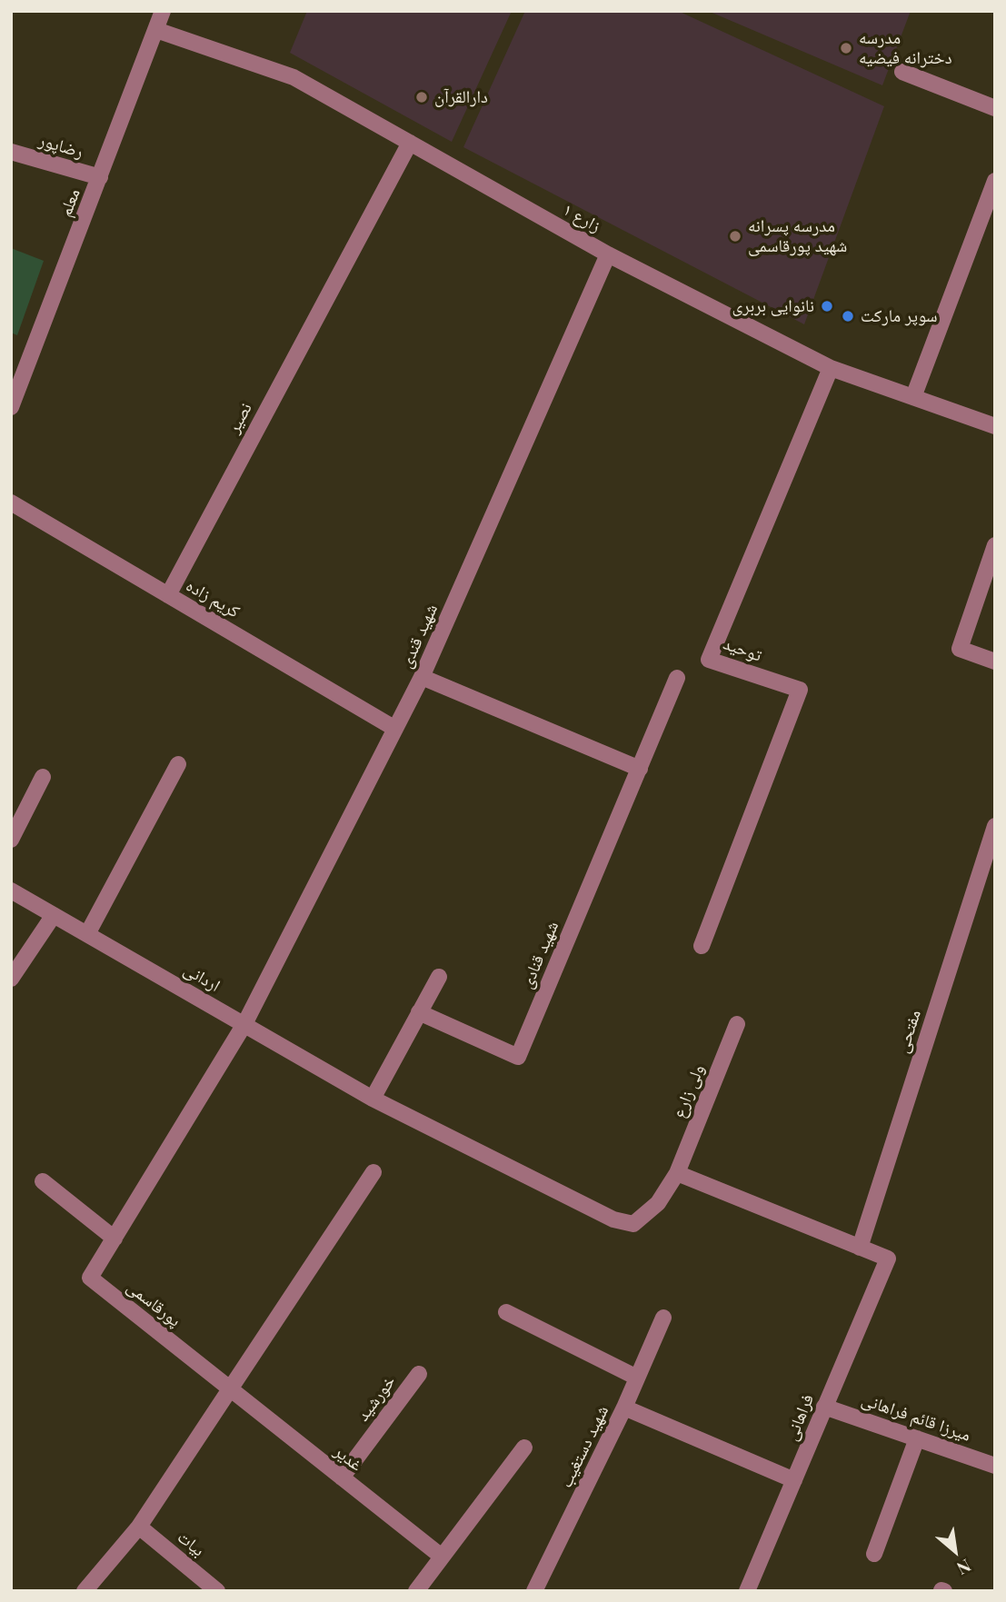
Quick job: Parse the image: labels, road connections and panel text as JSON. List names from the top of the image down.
{
  "streets": {
    "street": [
      "رضاپور",
      "معلم",
      "زارع ۱",
      "نصیر",
      "کریم زاده",
      "شهید قندی",
      "توحید",
      "شهید قنادی",
      "اردانی",
      "مفتحی",
      "ولی زارع",
      "پورقاسمی",
      "خورشید",
      "فراهانی",
      "میرزا قائم فراهانی",
      "شهید دستغیب",
      "غدیر",
      "بیات"
    ]
  },
  "crossings": [
    ["رضاپور", "معلم"],
    ["معلم", "زارع ۱"],
    ["زارع ۱", "نصیر"],
    ["زارع ۱", "شهید قندی"],
    ["زارع ۱", "توحید"],
    ["نصیر", "کریم زاده"],
    ["کریم زاده", "شهید قندی"],
    ["شهید قندی", "اردانی"],
    ["شهید قندی", "پورقاسمی"],
    ["اردانی", "ولی زارع"],
    ["اردانی", "پورقاسمی"],
    ["مفتحی", "فراهانی"],
    ["پورقاسمی", "غدیر"],
    ["خورشید", "غدیر"],
    ["فراهانی", "میرزا قائم فراهانی"]
  ],
  "places": [
    "مدرسه دخترانه فیضیه",
    "دارالقرآن",
    "مدرسه پسرانه شهید پورقاسمی",
    "نانوایی بربری",
    "سوپر مارکت"
  ],
  "north": "bottom right"
}
